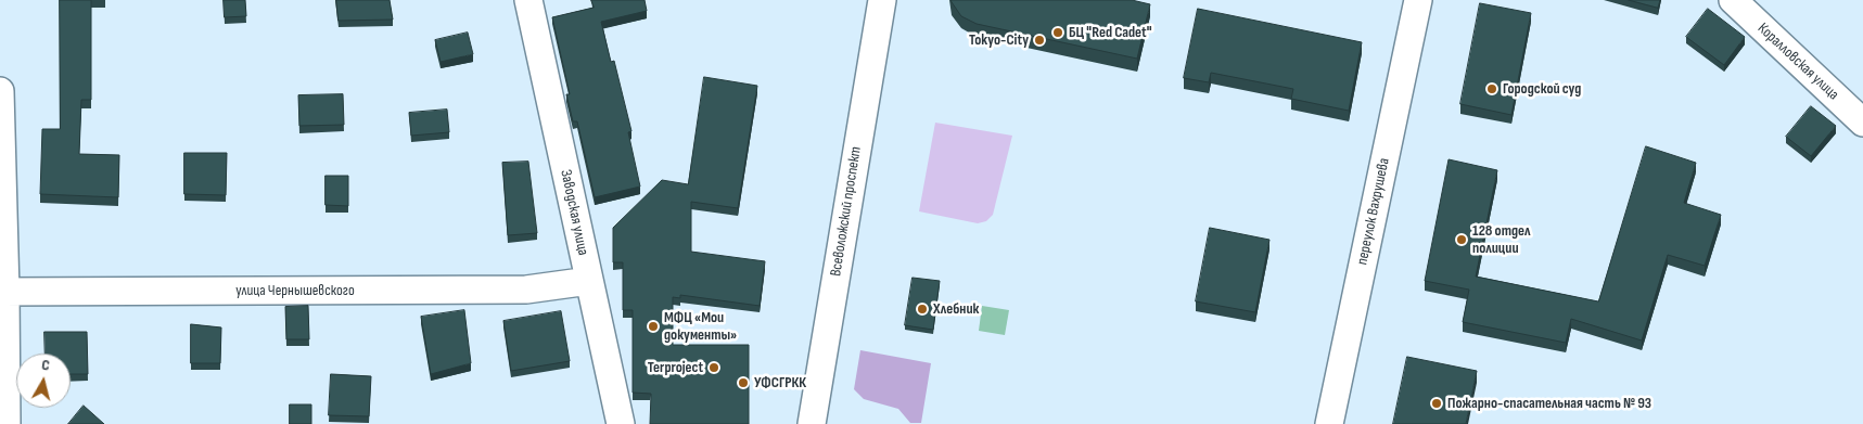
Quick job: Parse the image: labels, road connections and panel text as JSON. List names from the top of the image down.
{
  "streets": {
    "street": [
      "Коралловская улица",
      "Всеволожский проспект",
      "переулок Вахрушева",
      "Заводская улица",
      "улица Чернышевского"
    ]
  },
  "crossings": [
    ["Заводская улица", "улица Чернышевского"]
  ],
  "places": [
    "БЦ \"Red Cadet\"",
    "Tokyo-City",
    "Городской суд",
    "128 отдел полиции",
    "Хлебник",
    "МФЦ «Мои документы»",
    "Terproject",
    "УФСГРКК",
    "Пожарно-спасательная часть № 93"
  ],
  "north": "top"
}
